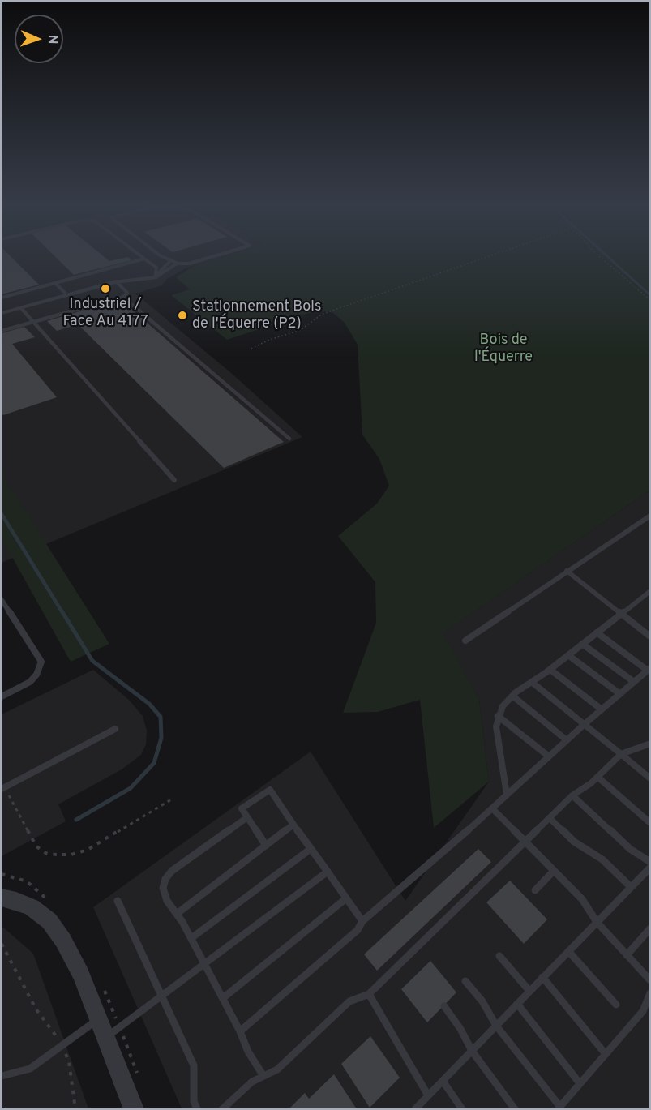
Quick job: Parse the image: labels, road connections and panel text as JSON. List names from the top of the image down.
{
  "parks": ["Bois de l'Équerre"],
  "places": ["Industriel / Face Au 4177", "Stationnement Bois de l'Équerre (P2)"],
  "north": "right"
}
